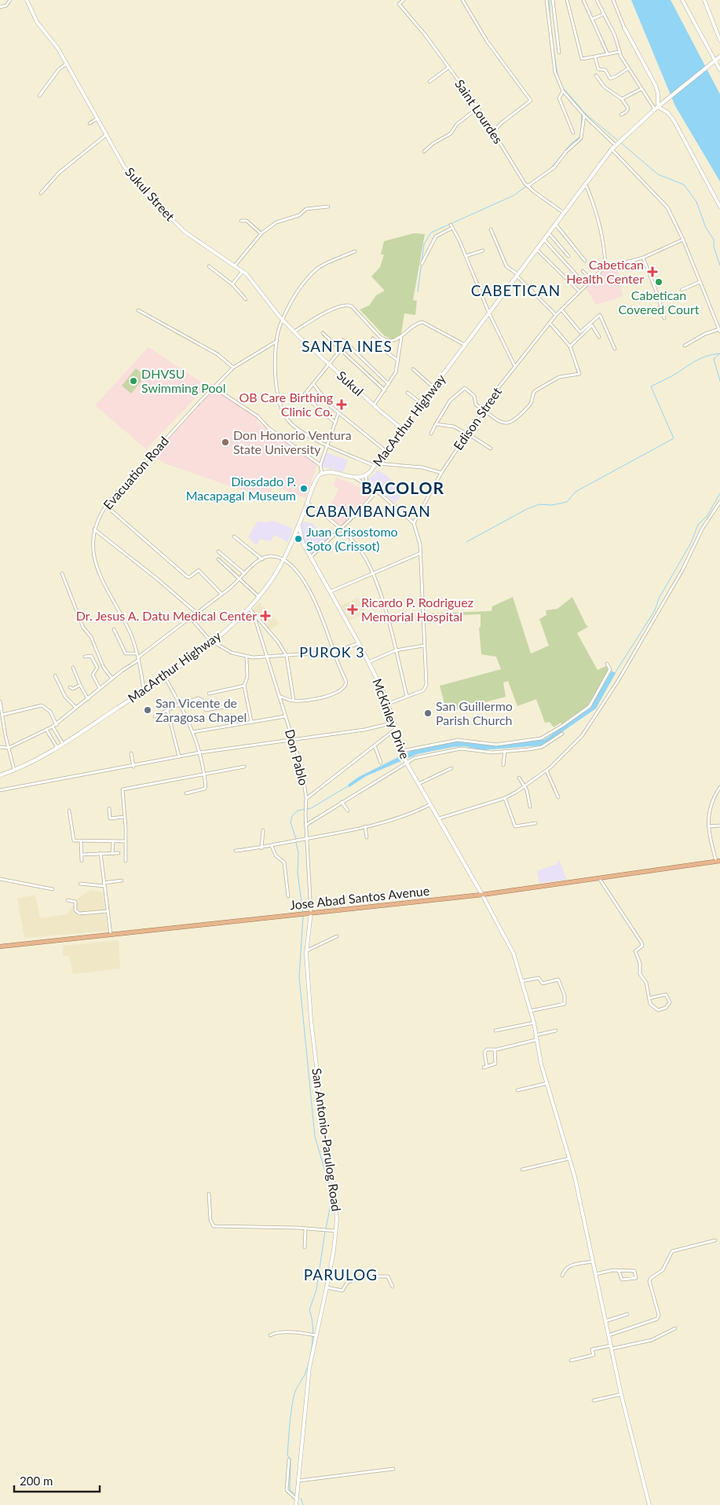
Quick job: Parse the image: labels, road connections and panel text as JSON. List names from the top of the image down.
{
  "streets": {
    "highway": ["Jose Abad Santos Avenue"],
    "main road": ["MacArthur Highway", "McKinley Drive"],
    "street": [
      "Saint Lourdes",
      "Sukul Street",
      "Sukul",
      "Edison Street",
      "Evacuation Road",
      "Don Pablo",
      "San Antonio-Parulog Road"
    ]
  },
  "crossings": [
    ["Saint Lourdes", "MacArthur Highway"],
    ["Sukul Street", "Sukul"],
    ["Sukul", "MacArthur Highway"],
    ["MacArthur Highway", "Evacuation Road"],
    ["MacArthur Highway", "McKinley Drive"],
    ["MacArthur Highway", "Don Pablo"],
    ["McKinley Drive", "Jose Abad Santos Avenue"],
    ["Don Pablo", "Jose Abad Santos Avenue"],
    ["Don Pablo", "San Antonio-Parulog Road"],
    ["Jose Abad Santos Avenue", "San Antonio-Parulog Road"]
  ],
  "districts": [
    "CABETICAN",
    "SANTA INES",
    "BACOLOR",
    "CABAMBANGAN",
    "PUROK 3",
    "PARULOG"
  ],
  "places": {
    "health": [
      "Cabetican Health Center",
      "OB Care Birthing Clinic Co.",
      "Ricardo P. Rodriguez Memorial Hospital",
      "Dr. Jesus A. Datu Medical Center"
    ],
    "other": [
      "Cabetican Covered Court",
      "DHVSU Swimming Pool",
      "Don Honorio Ventura State University",
      "Diosdado P. Macapagal Museum",
      "Juan Crisostomo Soto (Crissot)",
      "San Vicente de Zaragosa Chapel",
      "San Guillermo Parish Church"
    ]
  },
  "scale_bar": "200 m"
}
